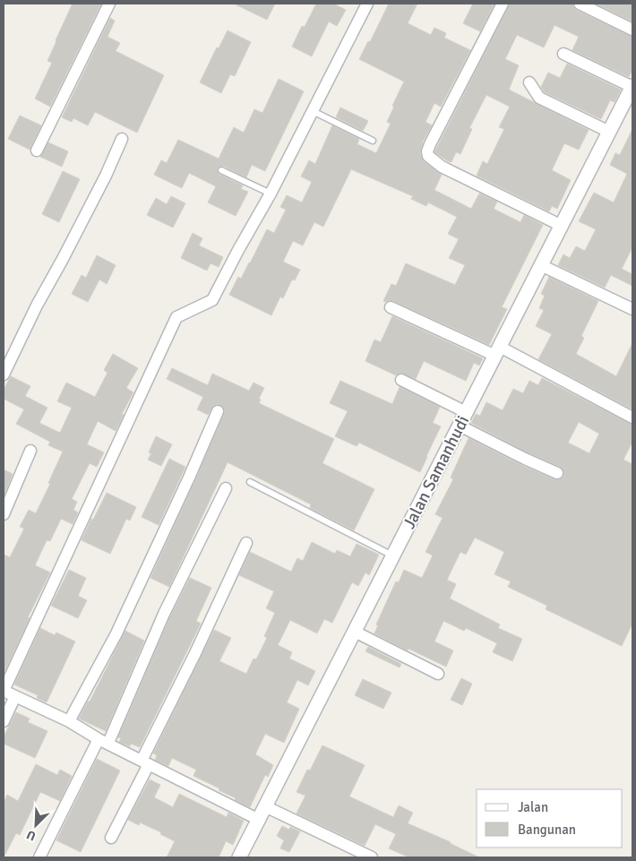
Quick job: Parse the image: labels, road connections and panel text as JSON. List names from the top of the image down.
{
  "streets": {
    "street": ["Jalan Samanhudi"]
  },
  "legend": ["Jalan", "Bangunan"],
  "north": "bottom left"
}
